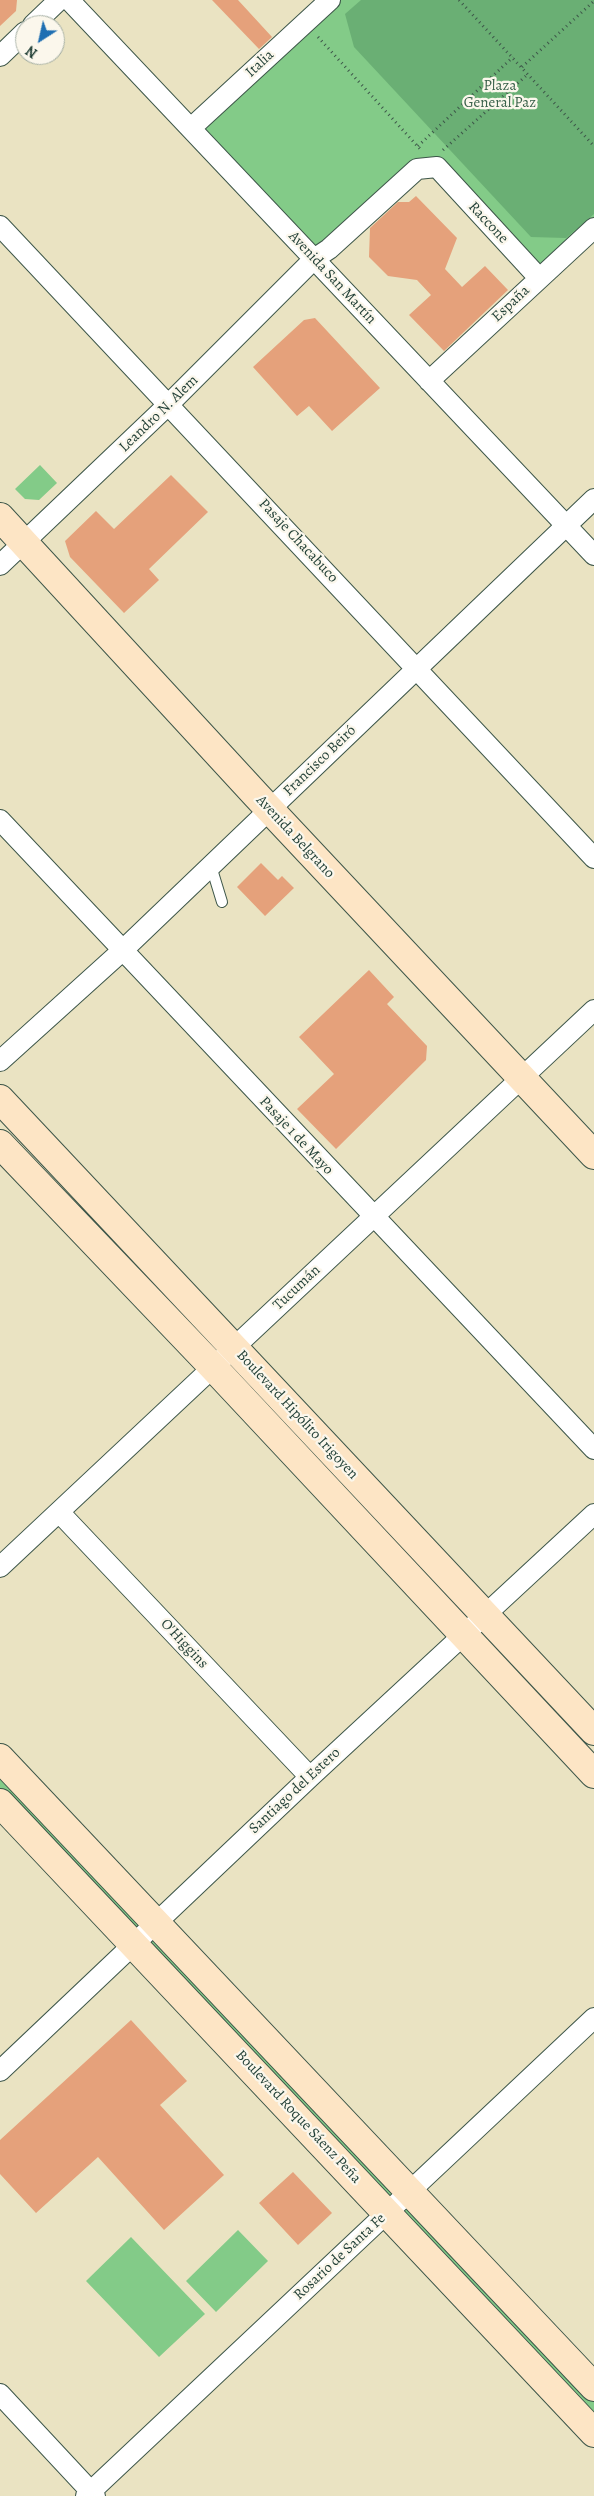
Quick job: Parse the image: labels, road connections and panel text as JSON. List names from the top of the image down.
{
  "streets": {
    "street": [
      "Italia",
      "Raccone",
      "Avenida San Martín",
      "España",
      "Leandro N. Alem",
      "Pasaje Chacabuco",
      "Francisco Beiró",
      "Avenida Belgrano",
      "Pasaje 1 de Mayo",
      "Tucumán",
      "Boulevard Hipólito Irigoyen",
      "O'Higgins",
      "Santiago del Estero",
      "Boulevard Roque Sáenz Peña",
      "Rosario de Santa Fe"
    ]
  },
  "crossings": [
    ["Italia", "Avenida San Martín"],
    ["Raccone", "España"],
    ["Raccone", "Leandro N. Alem"],
    ["Avenida San Martín", "España"],
    ["Avenida San Martín", "Leandro N. Alem"],
    ["Avenida San Martín", "Francisco Beiró"],
    ["Leandro N. Alem", "Pasaje Chacabuco"],
    ["Leandro N. Alem", "Avenida Belgrano"],
    ["Pasaje Chacabuco", "Francisco Beiró"],
    ["Francisco Beiró", "Avenida Belgrano"],
    ["Francisco Beiró", "Pasaje 1 de Mayo"],
    ["Avenida Belgrano", "Tucumán"],
    ["Pasaje 1 de Mayo", "Tucumán"],
    ["Tucumán", "Boulevard Hipólito Irigoyen"],
    ["Tucumán", "O'Higgins"],
    ["Boulevard Hipólito Irigoyen", "Santiago del Estero"],
    ["O'Higgins", "Santiago del Estero"],
    ["Santiago del Estero", "Boulevard Roque Sáenz Peña"],
    ["Boulevard Roque Sáenz Peña", "Rosario de Santa Fe"]
  ],
  "parks": ["Plaza General Paz"],
  "north": "bottom left"
}
